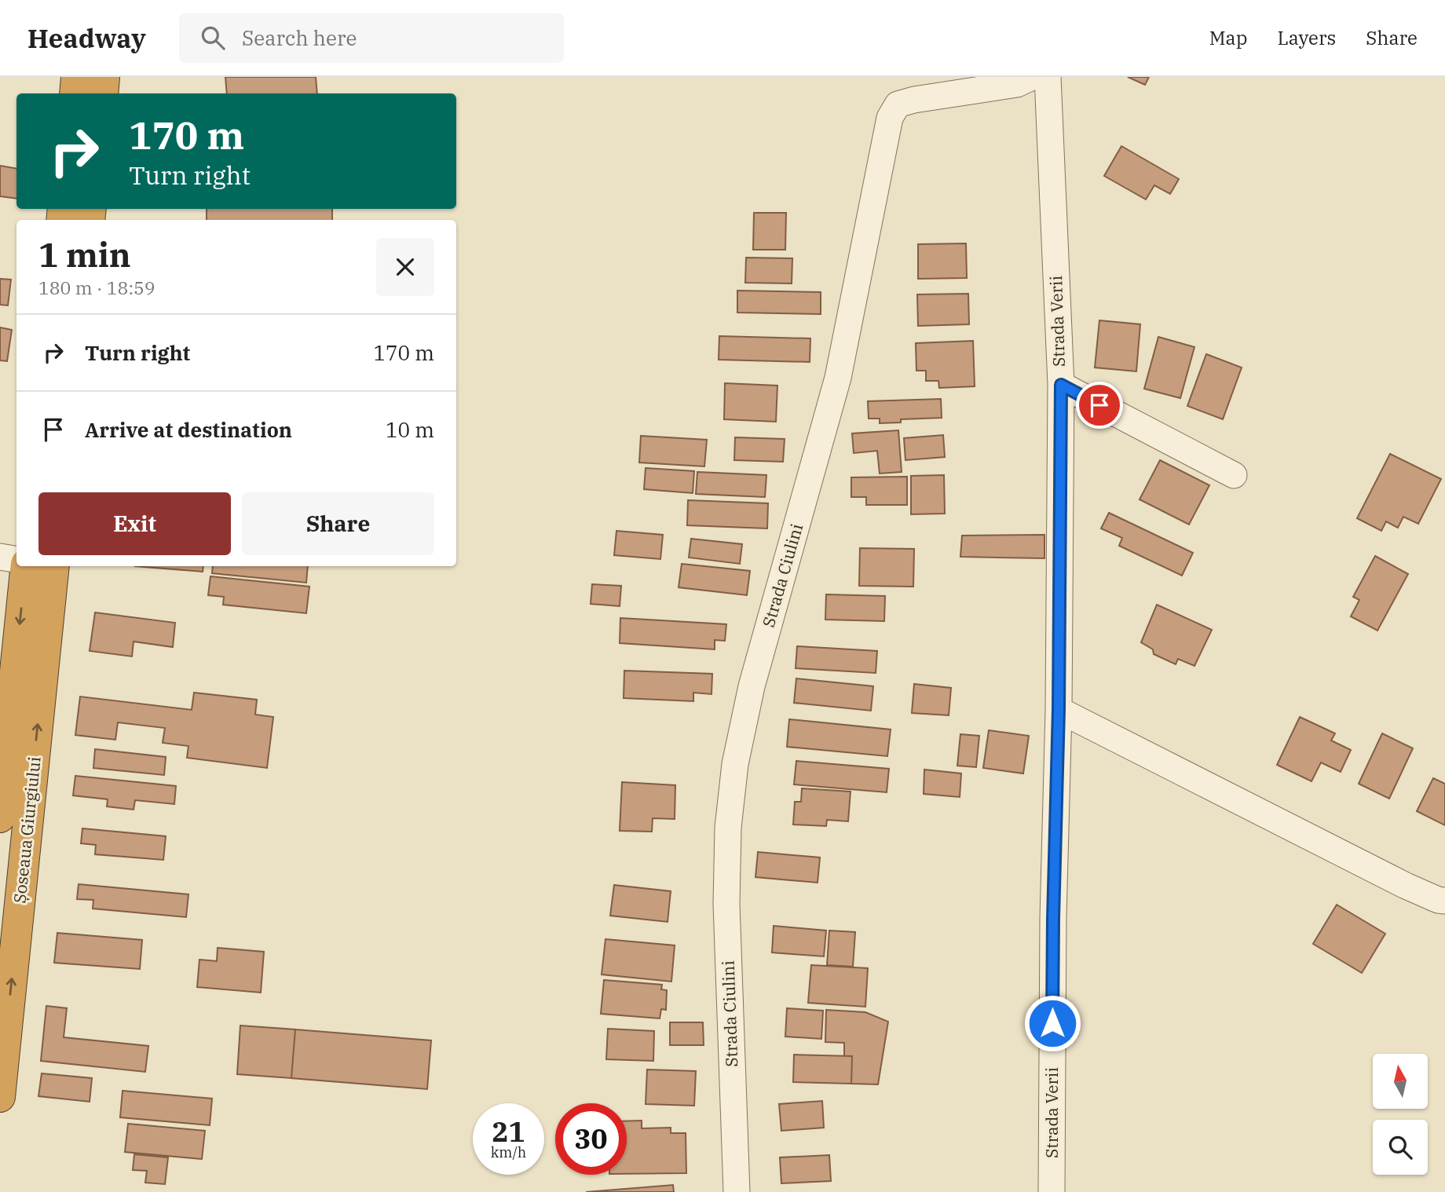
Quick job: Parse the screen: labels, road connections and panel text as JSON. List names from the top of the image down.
{
  "streets": {
    "highway": ["Șoseaua Giurgiului"],
    "street": ["Strada Verii", "Strada Ciulini"]
  },
  "north": "top",
  "page": {
    "header": "Headway",
    "search": "Search here",
    "nav": ["Map", "Layers", "Share"],
    "turn": ["170 m", "Turn right"],
    "heading": ["1 min", "180 m · 18:59"],
    "list": [
      {
        "name": "Turn right",
        "value": "170 m"
      },
      {
        "name": "Arrive at destination",
        "value": "10 m"
      }
    ],
    "buttons": ["Exit", "Share"],
    "speed": "21 km/h",
    "limit": "30"
  }
}
